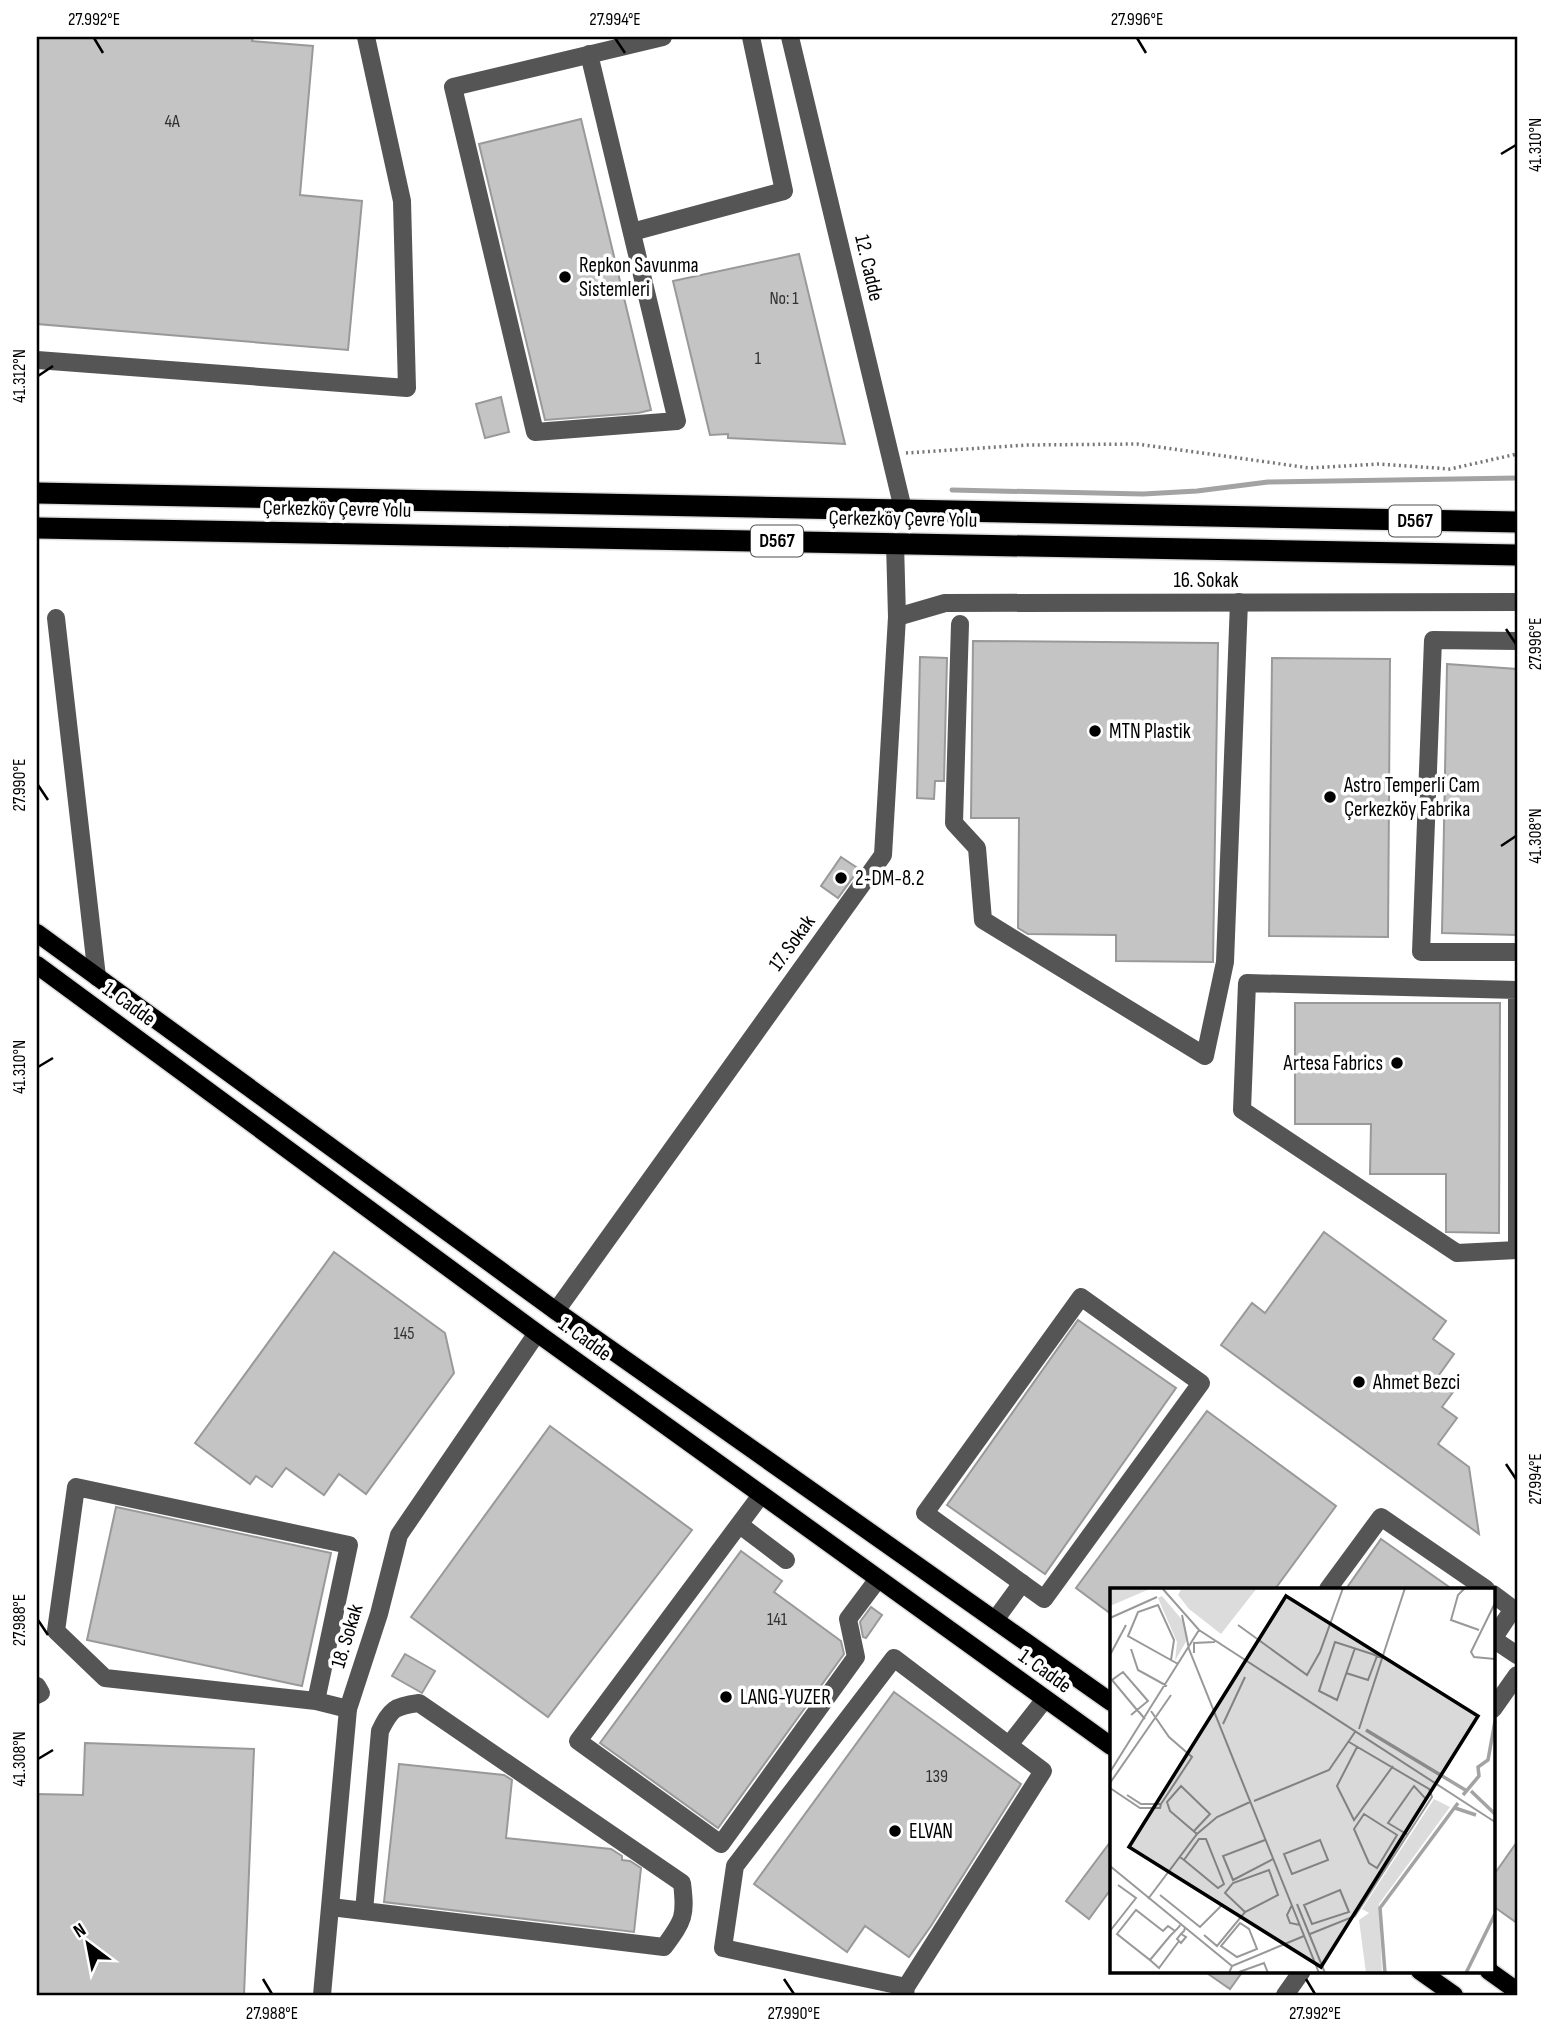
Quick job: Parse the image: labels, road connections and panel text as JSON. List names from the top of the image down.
{
  "streets": {
    "highway": ["Çerkezköy Çevre Yolu", "D567"],
    "main road": ["1. Cadde"],
    "street": [
      "12. Cadde",
      "16. Sokak",
      "17. Sokak",
      "18. Sokak"
    ]
  },
  "crossings": [
    ["12. Cadde", "D567"],
    ["Çerkezköy Çevre Yolu", "17. Sokak"],
    ["16. Sokak", "17. Sokak"],
    ["17. Sokak", "1. Cadde"],
    ["1. Cadde", "18. Sokak"]
  ],
  "places": [
    "Repkon Savunma Sistemleri",
    "MTN Plastik",
    "Astro Temperli Cam Çerkezköy Fabrika",
    "2-DM-8.2",
    "Artesa Fabrics",
    "Ahmet Bezci",
    "LANG-YUZER",
    "ELVAN"
  ],
  "house_numbers": [
    "4A",
    "No: 1",
    "1",
    "145",
    "141",
    "139"
  ],
  "north": "top left",
  "coordinates": [
    "27.992°E",
    "27.994°E",
    "27.996°E",
    "41.310°N",
    "41.312°N",
    "27.990°E",
    "41.308°N",
    "27.988°E"
  ]
}
